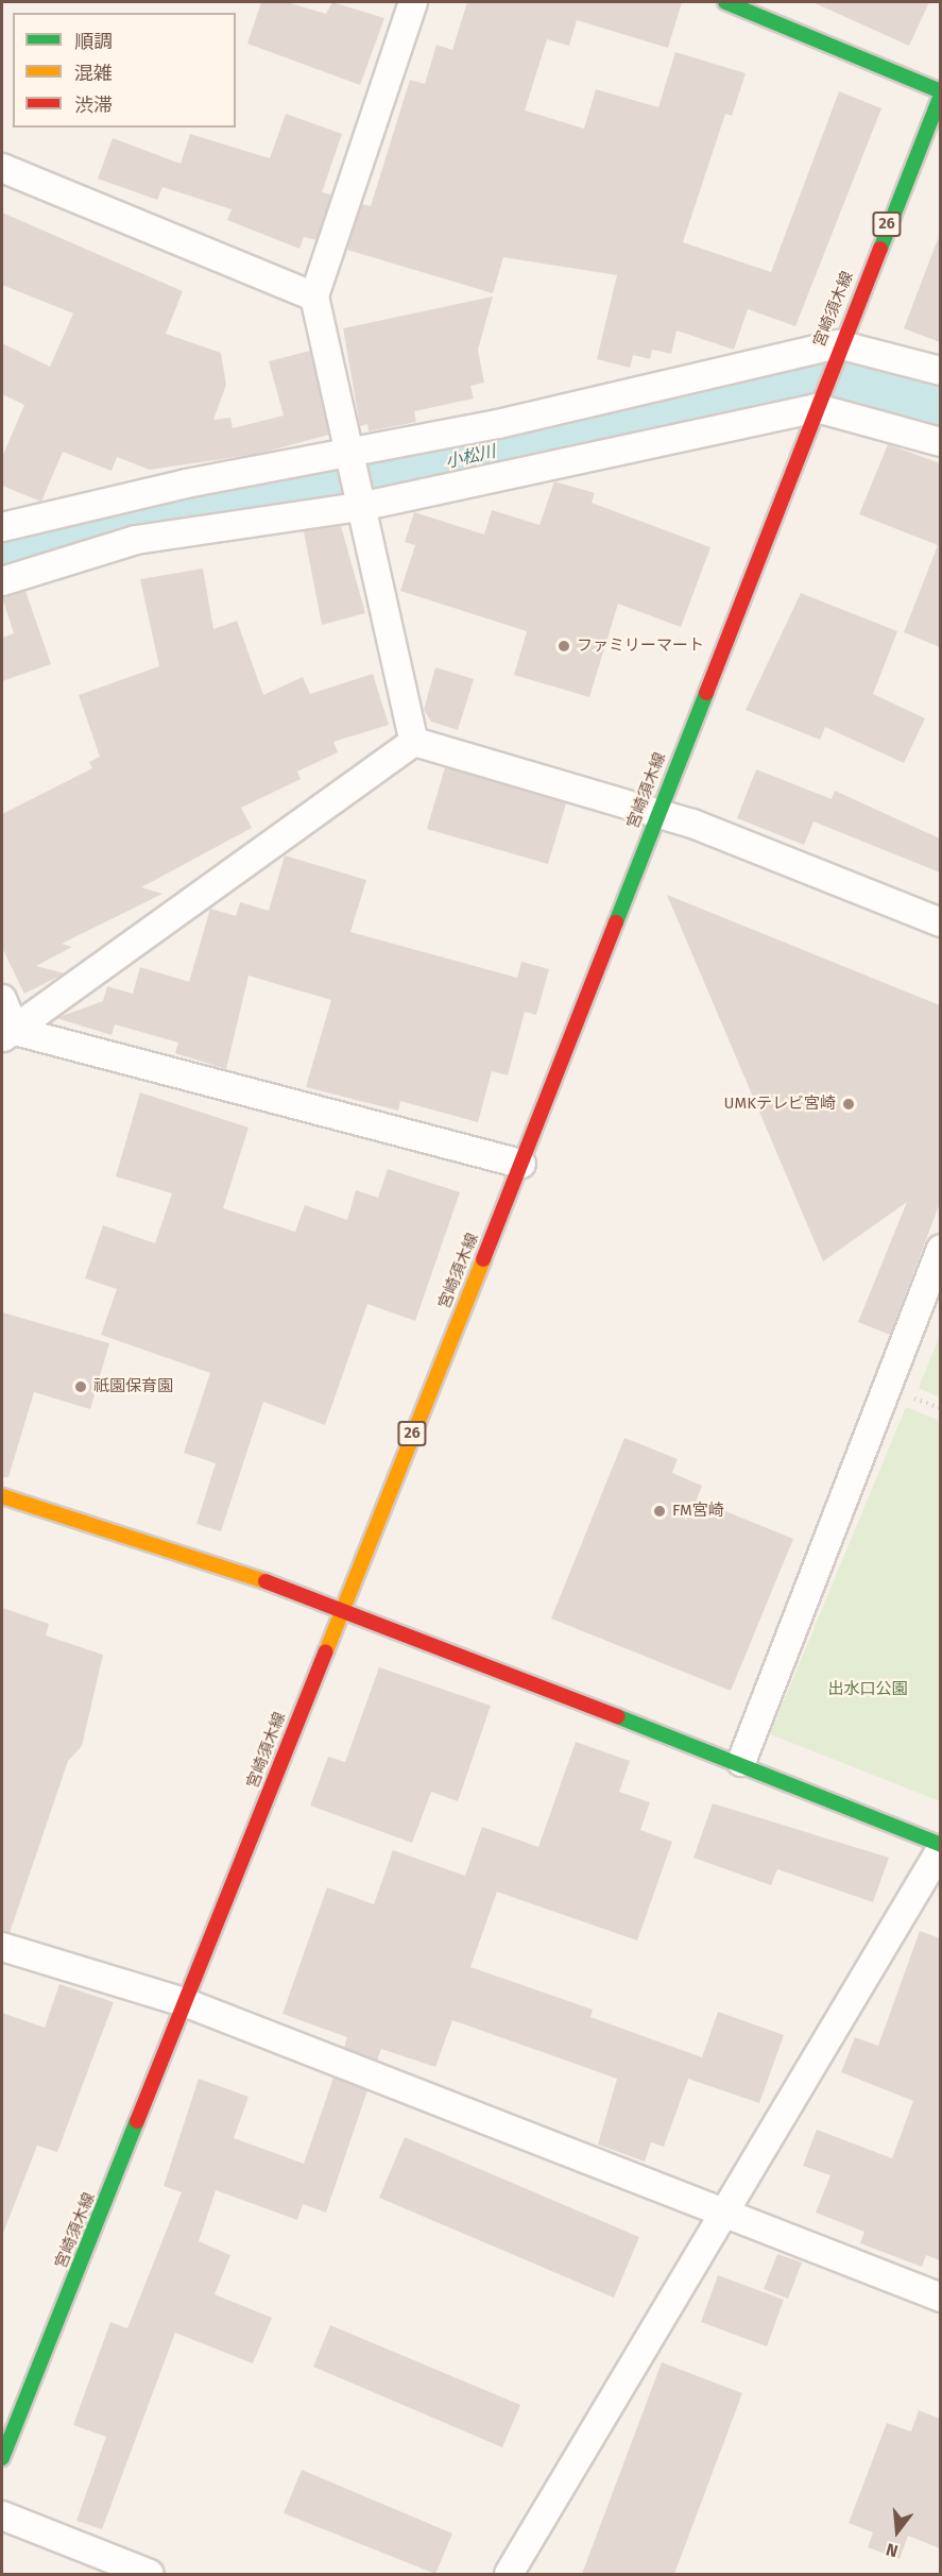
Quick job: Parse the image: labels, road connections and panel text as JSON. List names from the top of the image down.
{
  "streets": {
    "main road": ["26", "宮崎須木線"]
  },
  "water": ["小松川"],
  "parks": ["出水口公園"],
  "places": [
    "ファミリーマート",
    "UMKテレビ宮崎",
    "祇園保育園",
    "FM宮崎"
  ],
  "legend": ["順調", "混雑", "渋滞"],
  "north": "bottom"
}
